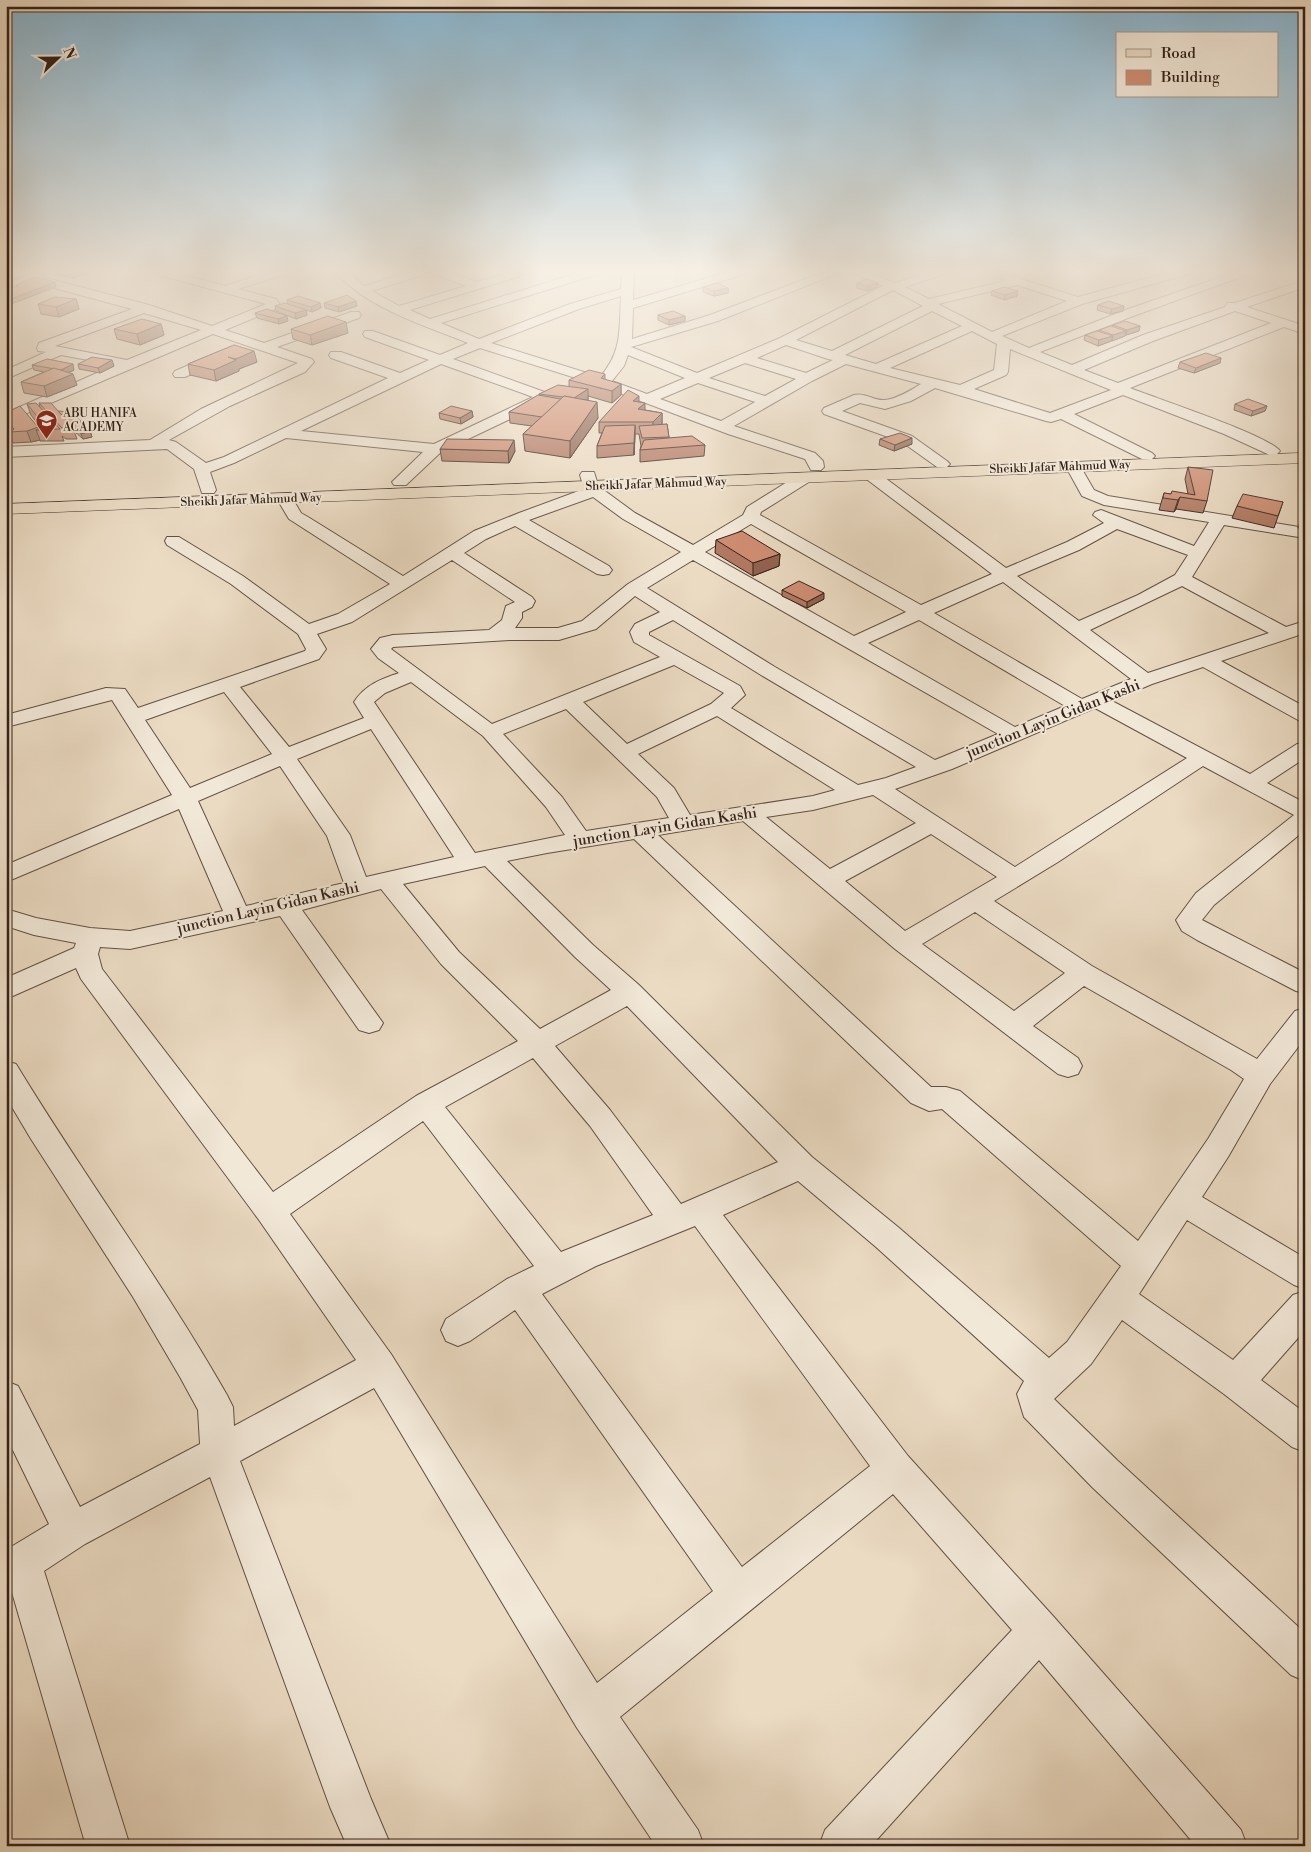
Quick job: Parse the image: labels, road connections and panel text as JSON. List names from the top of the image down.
{
  "streets": {
    "main road": ["Sheikh Jafar Mahmud Way"],
    "street": ["junction Layin Gidan Kashi"]
  },
  "places": {
    "school or university": ["ABU HANIFA ACADEMY"]
  },
  "legend": ["Road", "Building"],
  "north": "right"
}
